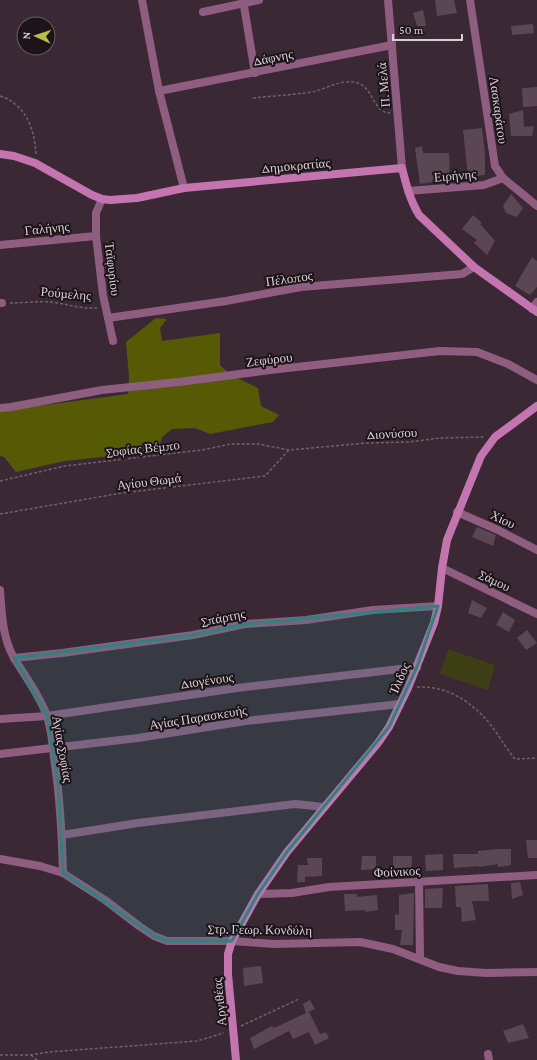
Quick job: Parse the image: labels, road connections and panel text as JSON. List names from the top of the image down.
{
  "streets": {
    "street": [
      "Δάφνης",
      "Π. Μελά",
      "Λασκαράτου",
      "Δημοκρατίας",
      "Ειρήνης",
      "Γαλήνης",
      "Ταϊφυρίου",
      "Πέλοπος",
      "Ζεφύρου",
      "Χίου",
      "Σάμου",
      "Σπάρτης",
      "Ίλιδος",
      "Διογένους",
      "Αγίας Παρασκευής",
      "Αγίας Σοφίας",
      "Φοίνικος",
      "Στρ. Γεωρ. Κονδύλη",
      "Αργιθέας"
    ],
    "path": [
      "Ρούμελης",
      "Διονύσου",
      "Σοφίας Βέμπο",
      "Αγίου Θωμά"
    ]
  },
  "crossings": [
    ["Δάφνης", "Π. Μελά"],
    ["Π. Μελά", "Δημοκρατίας"],
    ["Λασκαράτου", "Ειρήνης"],
    ["Δημοκρατίας", "Ταϊφυρίου"],
    ["Γαλήνης", "Ταϊφυρίου"],
    ["Ταϊφυρίου", "Πέλοπος"],
    ["Ταϊφυρίου", "Ρούμελης"],
    ["Διονύσου", "Σοφίας Βέμπο"],
    ["Διονύσου", "Αγίου Θωμά"],
    ["Διονύσου", "Ίλιδος"],
    ["Σοφίας Βέμπο", "Αγίου Θωμά"],
    ["Χίου", "Ίλιδος"],
    ["Σάμου", "Ίλιδος"],
    ["Σπάρτης", "Ίλιδος"],
    ["Σπάρτης", "Αγίας Σοφίας"],
    ["Ίλιδος", "Διογένους"],
    ["Ίλιδος", "Αγίας Παρασκευής"],
    ["Ίλιδος", "Φοίνικος"],
    ["Ίλιδος", "Στρ. Γεωρ. Κονδύλη"],
    ["Ίλιδος", "Αργιθέας"],
    ["Διογένους", "Αγίας Σοφίας"],
    ["Αγίας Παρασκευής", "Αγίας Σοφίας"],
    ["Αγίας Σοφίας", "Στρ. Γεωρ. Κονδύλη"],
    ["Στρ. Γεωρ. Κονδύλη", "Αργιθέας"]
  ],
  "scale_bar": "50 m",
  "north": "left"
}
